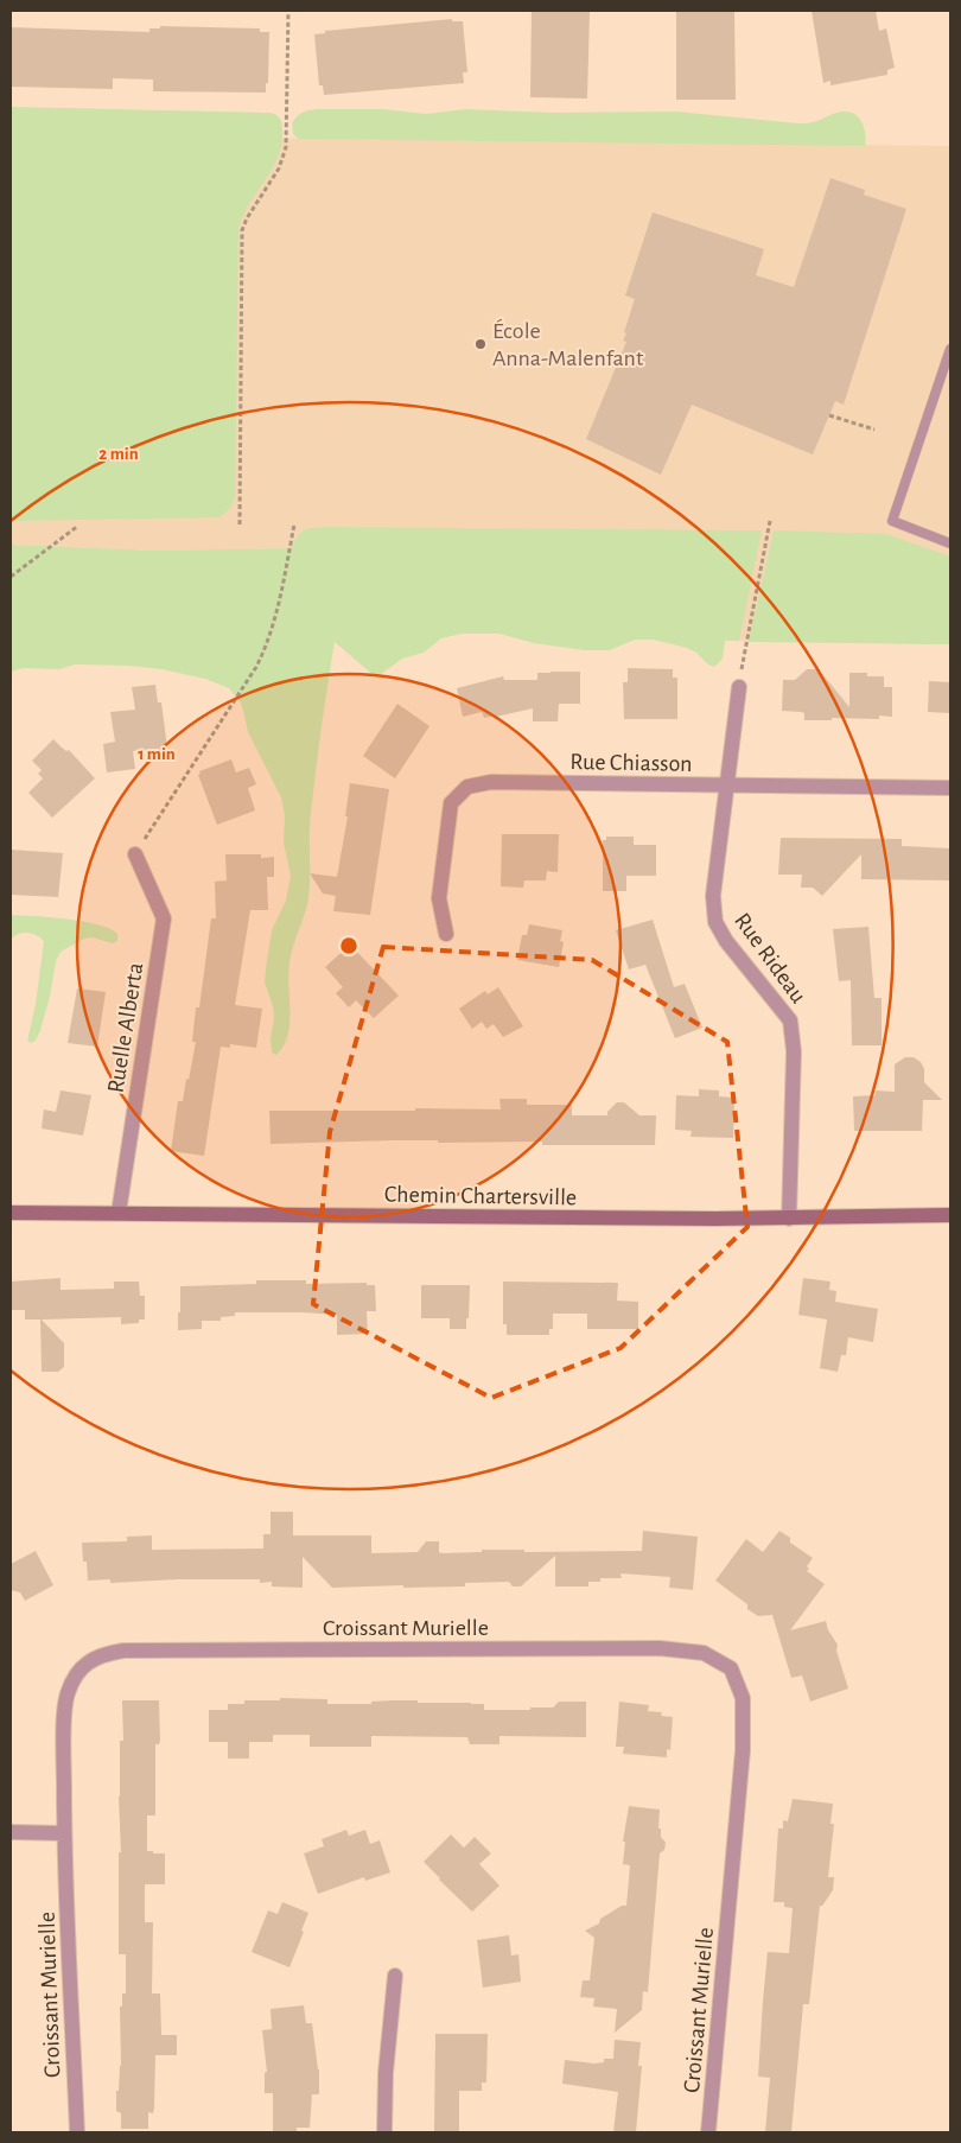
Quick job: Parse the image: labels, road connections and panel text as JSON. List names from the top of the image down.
{
  "streets": {
    "street": [
      "Rue Chiasson",
      "Rue Rideau",
      "Ruelle Alberta",
      "Chemin Chartersville",
      "Croissant Murielle"
    ]
  },
  "crossings": [
    ["Rue Chiasson", "Rue Rideau"],
    ["Rue Rideau", "Chemin Chartersville"],
    ["Ruelle Alberta", "Chemin Chartersville"]
  ],
  "places": ["École Anna-Malenfant"],
  "rings": ["2 min", "1 min"]
}
